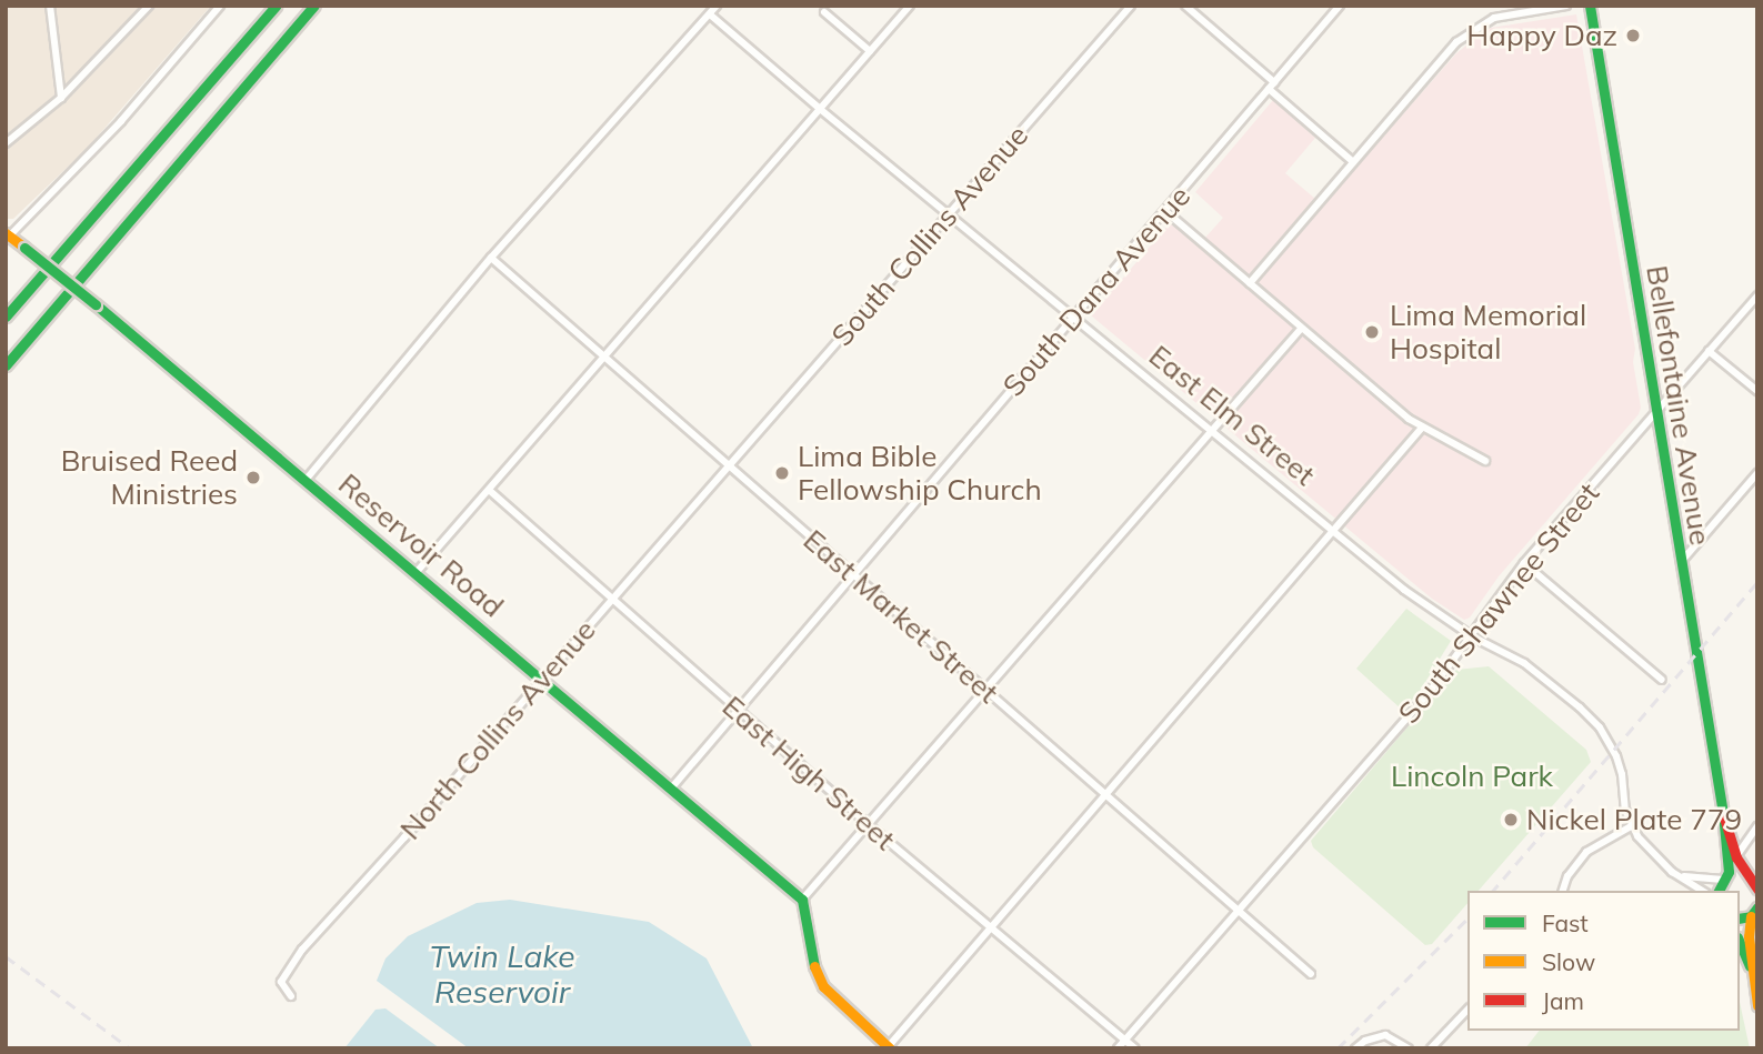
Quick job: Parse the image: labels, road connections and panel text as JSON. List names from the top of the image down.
{
  "streets": {
    "main road": ["Bellefontaine Avenue", "Reservoir Road"],
    "street": [
      "South Collins Avenue",
      "South Dana Avenue",
      "East Elm Street",
      "South Shawnee Street",
      "East Market Street",
      "North Collins Avenue",
      "East High Street"
    ]
  },
  "crossings": [
    ["South Collins Avenue", "East Elm Street"],
    ["South Collins Avenue", "East Market Street"],
    ["South Collins Avenue", "North Collins Avenue"],
    ["South Dana Avenue", "East Elm Street"],
    ["South Dana Avenue", "Reservoir Road"],
    ["South Dana Avenue", "East Market Street"],
    ["South Dana Avenue", "East High Street"],
    ["Bellefontaine Avenue", "South Shawnee Street"],
    ["East Elm Street", "South Shawnee Street"],
    ["Reservoir Road", "North Collins Avenue"],
    ["South Shawnee Street", "East Market Street"],
    ["South Shawnee Street", "East High Street"],
    ["East Market Street", "North Collins Avenue"],
    ["North Collins Avenue", "East High Street"]
  ],
  "water": ["Twin Lake Reservoir"],
  "parks": ["Lincoln Park"],
  "places": [
    "Happy Daz",
    "Lima Memorial Hospital",
    "Lima Bible Fellowship Church",
    "Bruised Reed Ministries",
    "Nickel Plate 779"
  ],
  "legend": ["Fast", "Slow", "Jam"]
}
